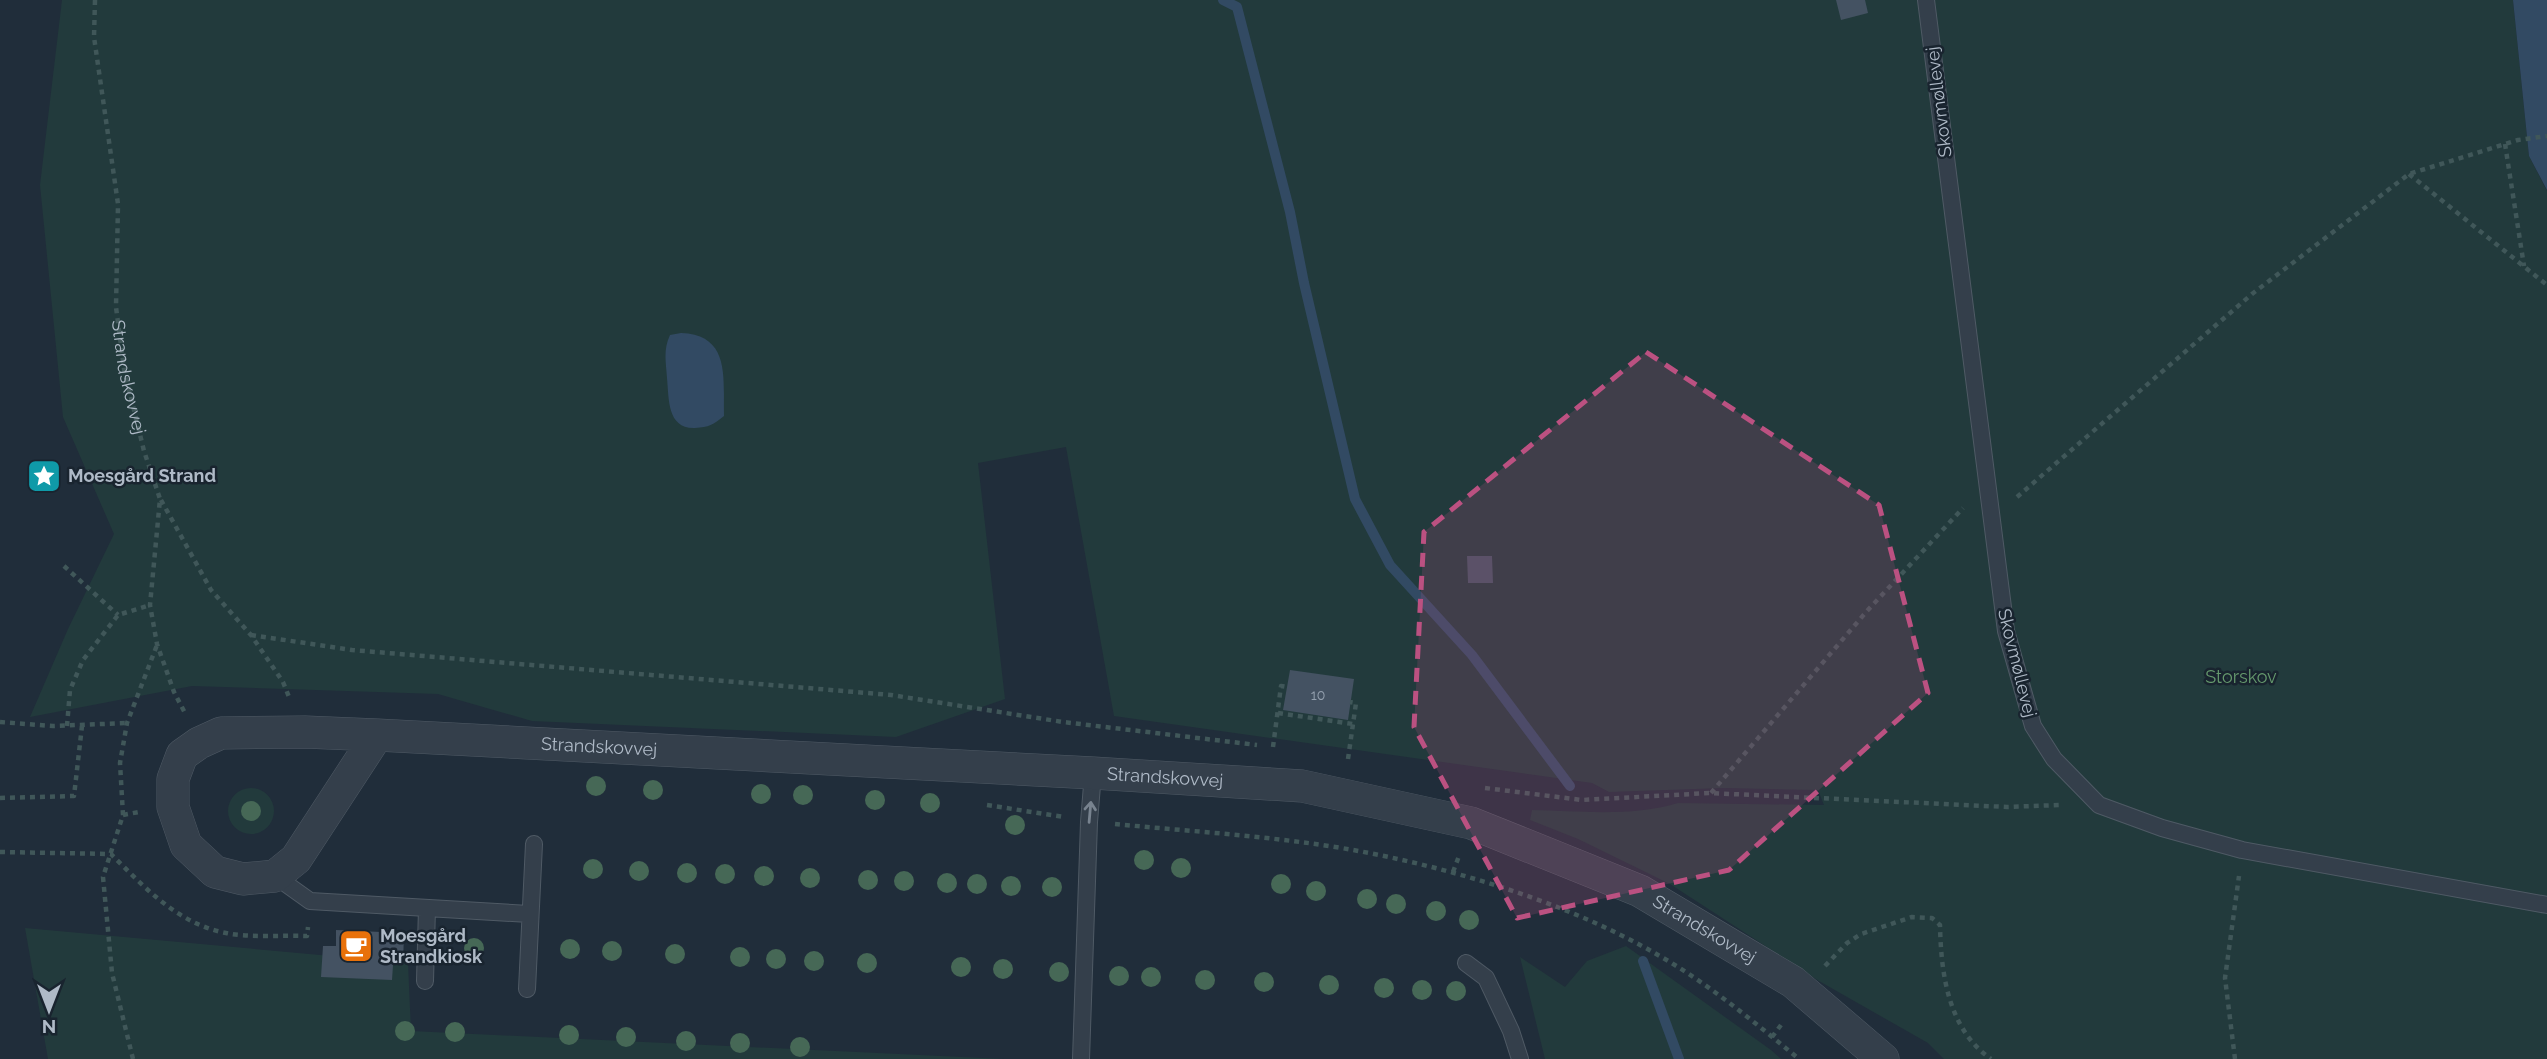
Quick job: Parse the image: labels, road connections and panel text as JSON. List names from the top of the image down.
{
  "streets": {
    "street": ["Strandskovvej"],
    "lane": ["Skovmøllevej"]
  },
  "parks": ["Storskov"],
  "places": {
    "place": ["Moesgård Strand"],
    "cafe": ["Moesgård Strandkiosk"]
  },
  "house_numbers": ["10"],
  "north": "bottom"
}
